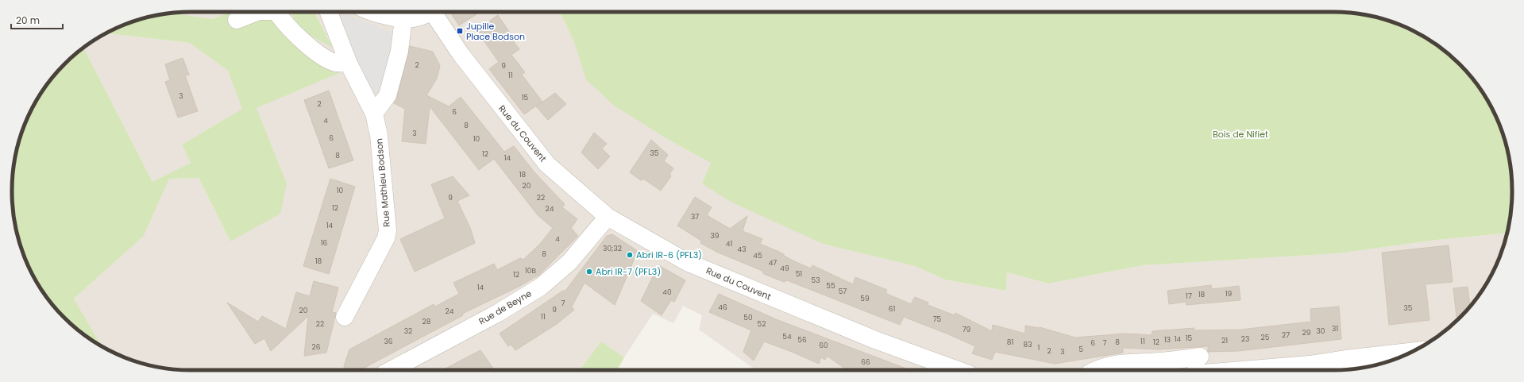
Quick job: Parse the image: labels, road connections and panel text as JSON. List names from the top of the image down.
{
  "streets": {
    "street": ["Rue du Couvent", "Rue Mathieu Bodson", "Rue de Beyne"]
  },
  "crossings": [
    ["Rue du Couvent", "Rue de Beyne"]
  ],
  "parks": ["Bois de Nifiet"],
  "places": {
    "transit": ["Jupille Place Bodson"],
    "other": ["Abri IR-6 (PFL3)", "Abri IR-7 (PFL3)"]
  },
  "house_numbers": [
    "2",
    "9",
    "11",
    "3",
    "15",
    "2",
    "6",
    "4",
    "8",
    "3",
    "6",
    "10",
    "35",
    "12",
    "8",
    "14",
    "18",
    "20",
    "10",
    "9",
    "22",
    "12",
    "24",
    "37",
    "14",
    "39",
    "4",
    "16",
    "41",
    "30;32",
    "43",
    "8",
    "45",
    "18",
    "47",
    "49",
    "10B",
    "51",
    "12",
    "53",
    "55",
    "14",
    "57",
    "40",
    "19",
    "18",
    "17",
    "59",
    "7",
    "46",
    "35",
    "61",
    "9",
    "20",
    "24",
    "11",
    "50",
    "75",
    "28",
    "22",
    "52",
    "31",
    "79",
    "32",
    "30",
    "29",
    "27",
    "54",
    "25",
    "15",
    "14",
    "23",
    "56",
    "13",
    "21",
    "36",
    "11",
    "81",
    "8",
    "12",
    "6",
    "7",
    "83",
    "60",
    "26",
    "1",
    "5",
    "2",
    "3",
    "66"
  ],
  "scale_bar": "20 m"
}
